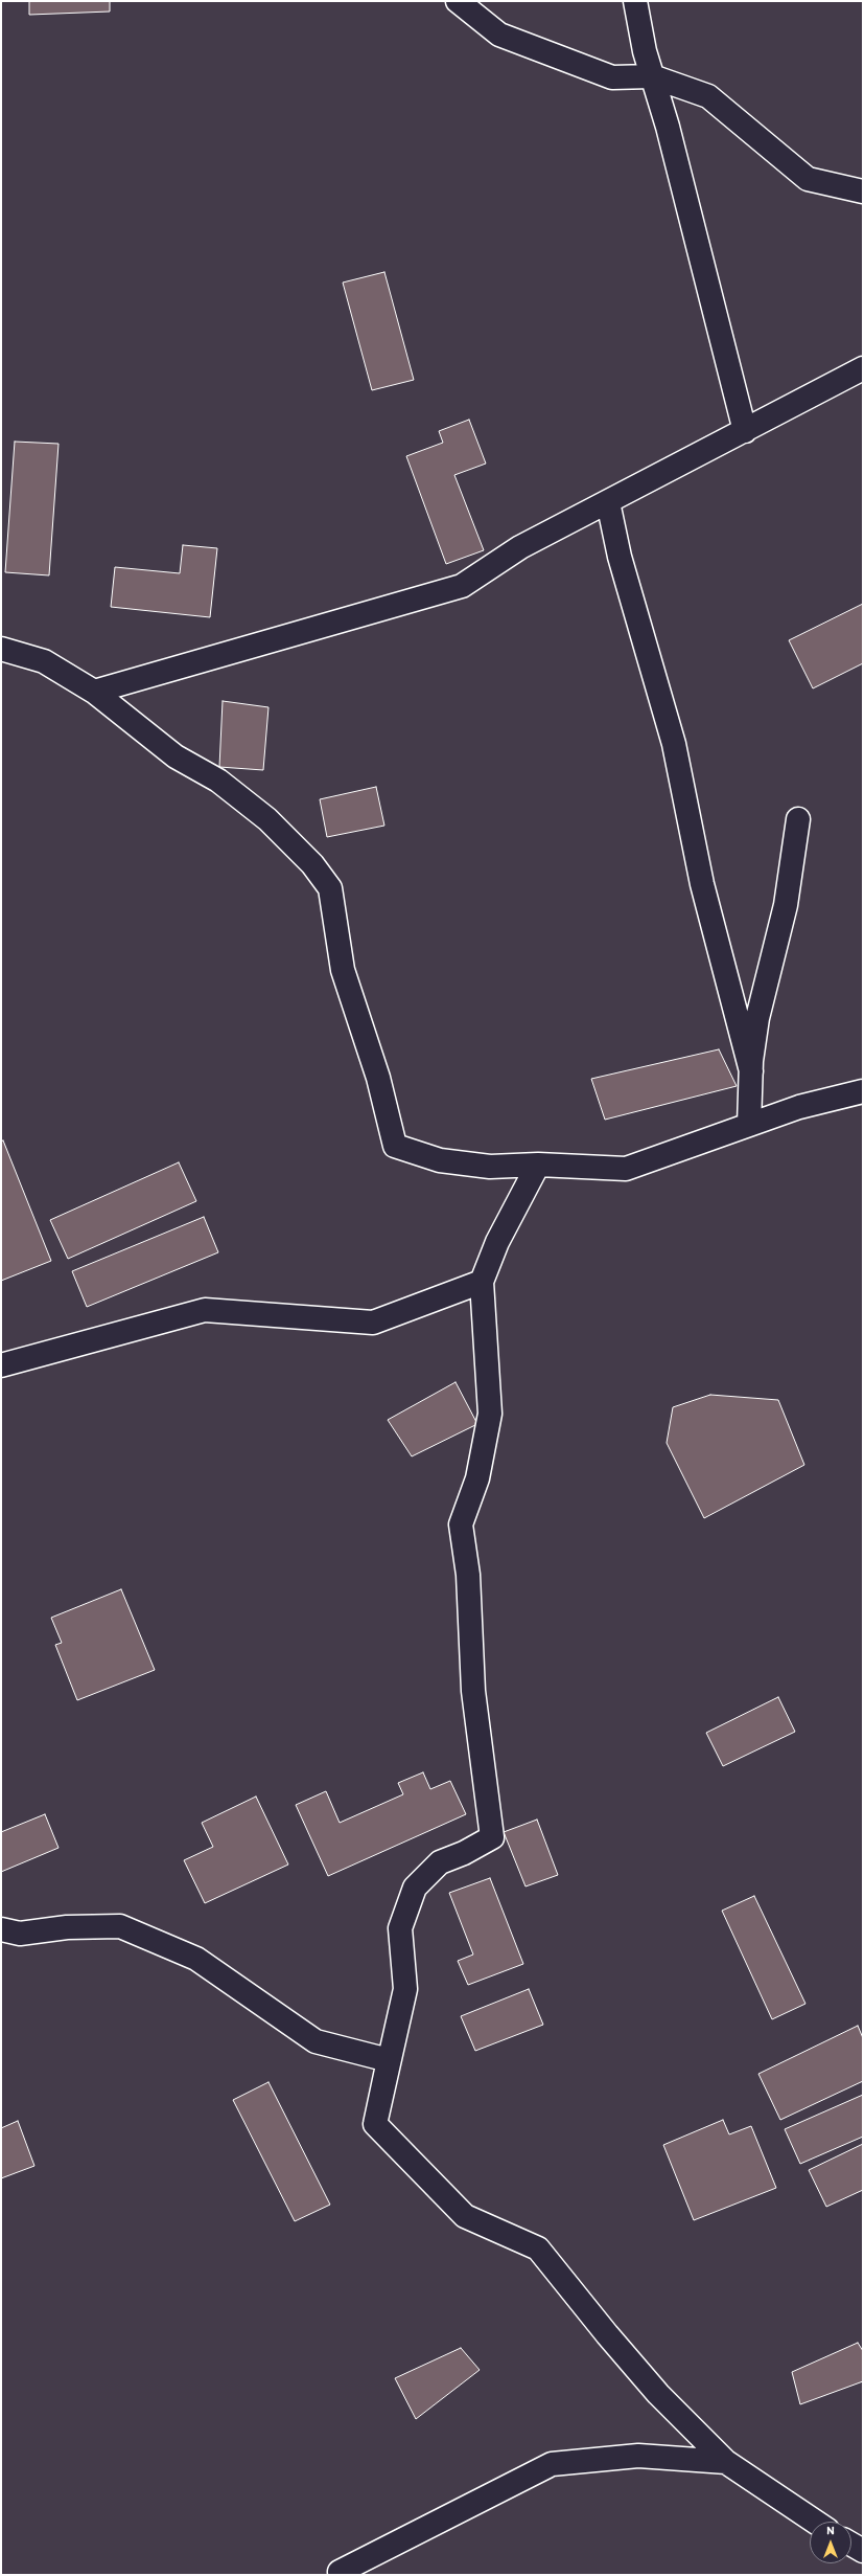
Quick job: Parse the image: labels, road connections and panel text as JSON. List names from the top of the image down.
{
  "north": "top"
}
